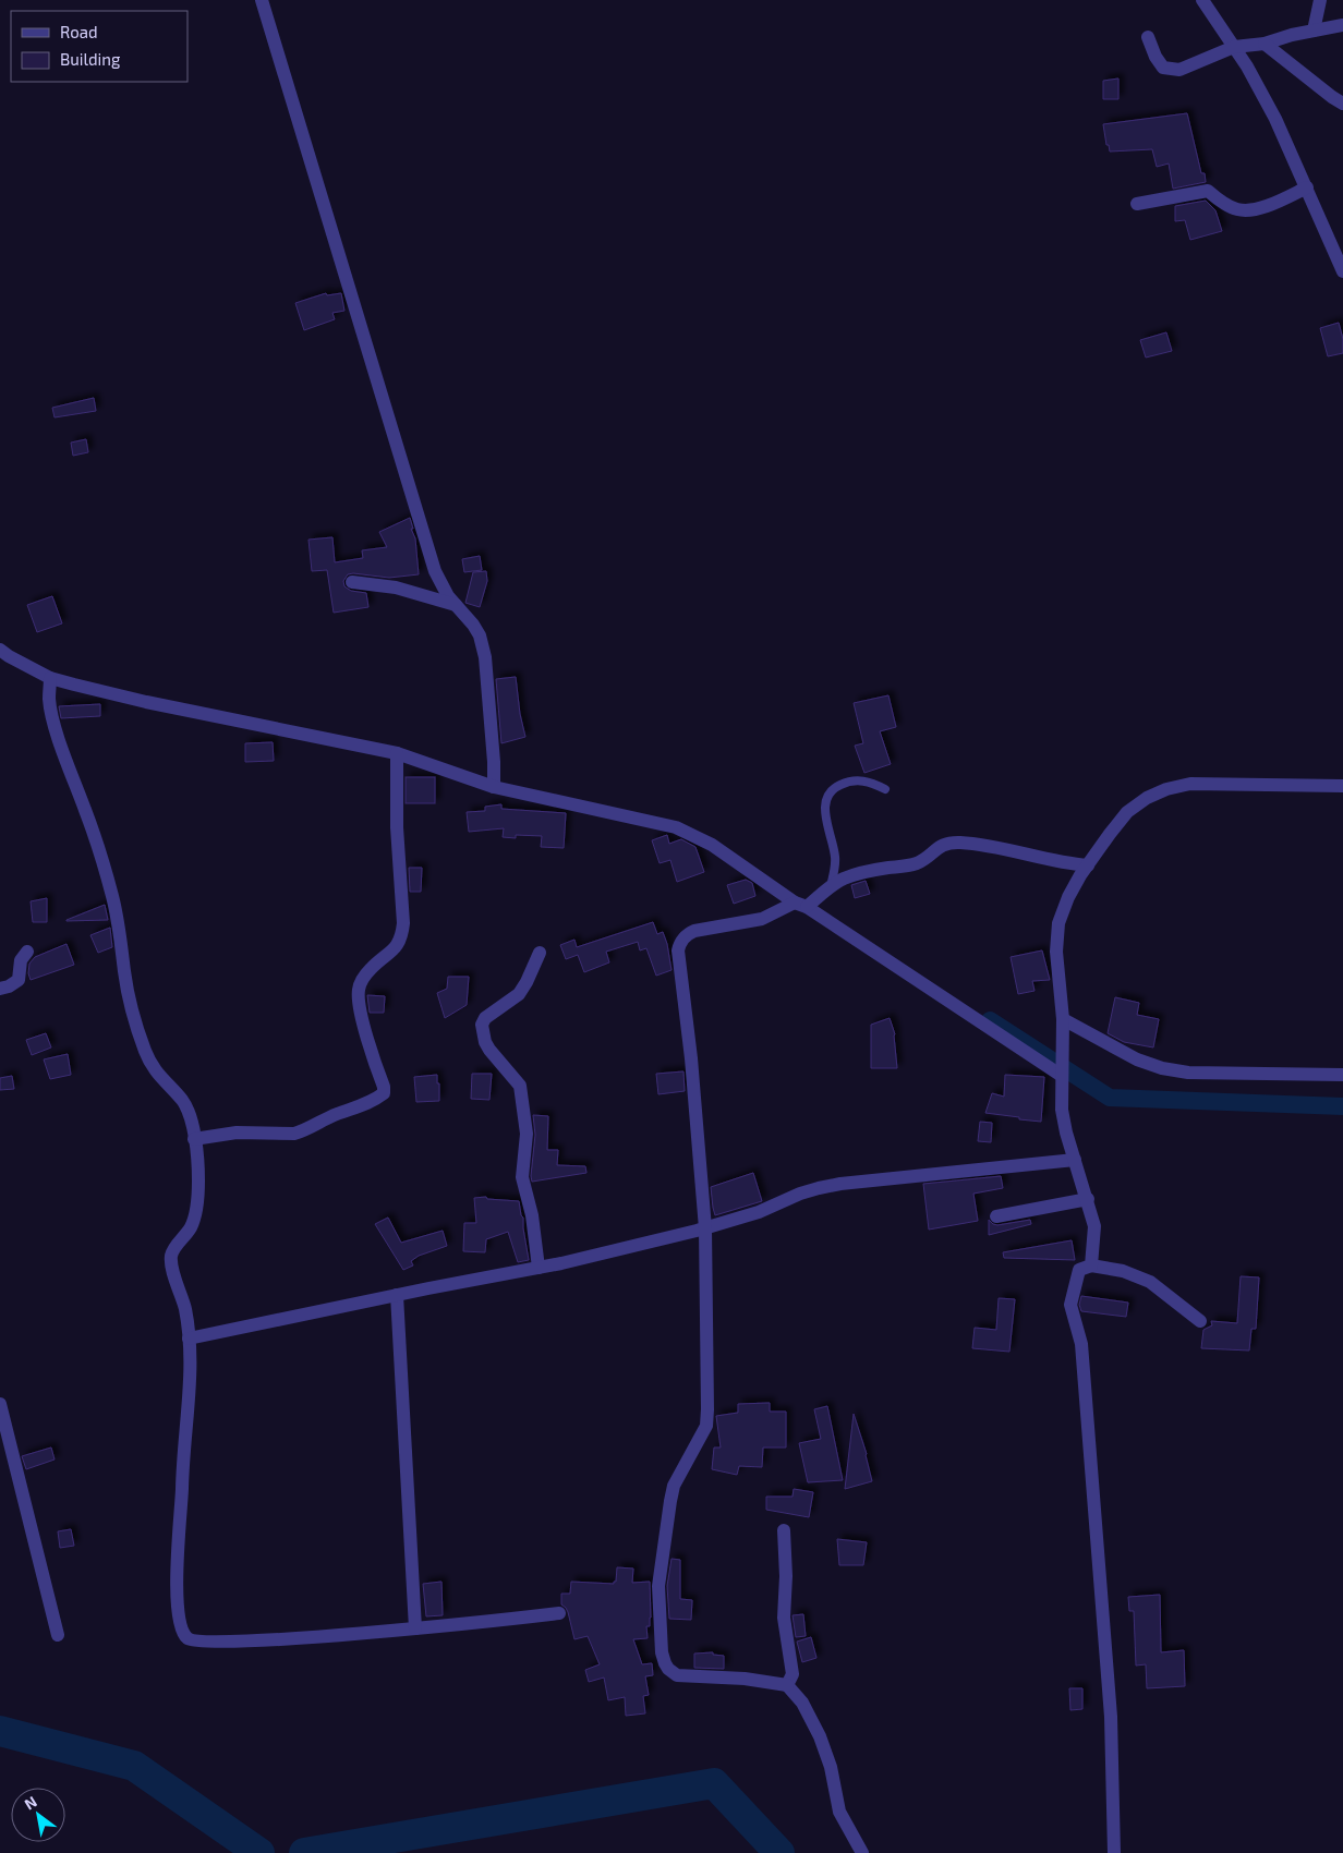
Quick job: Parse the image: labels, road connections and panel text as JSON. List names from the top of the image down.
{
  "legend": ["Road", "Building"],
  "north": "top left"
}
